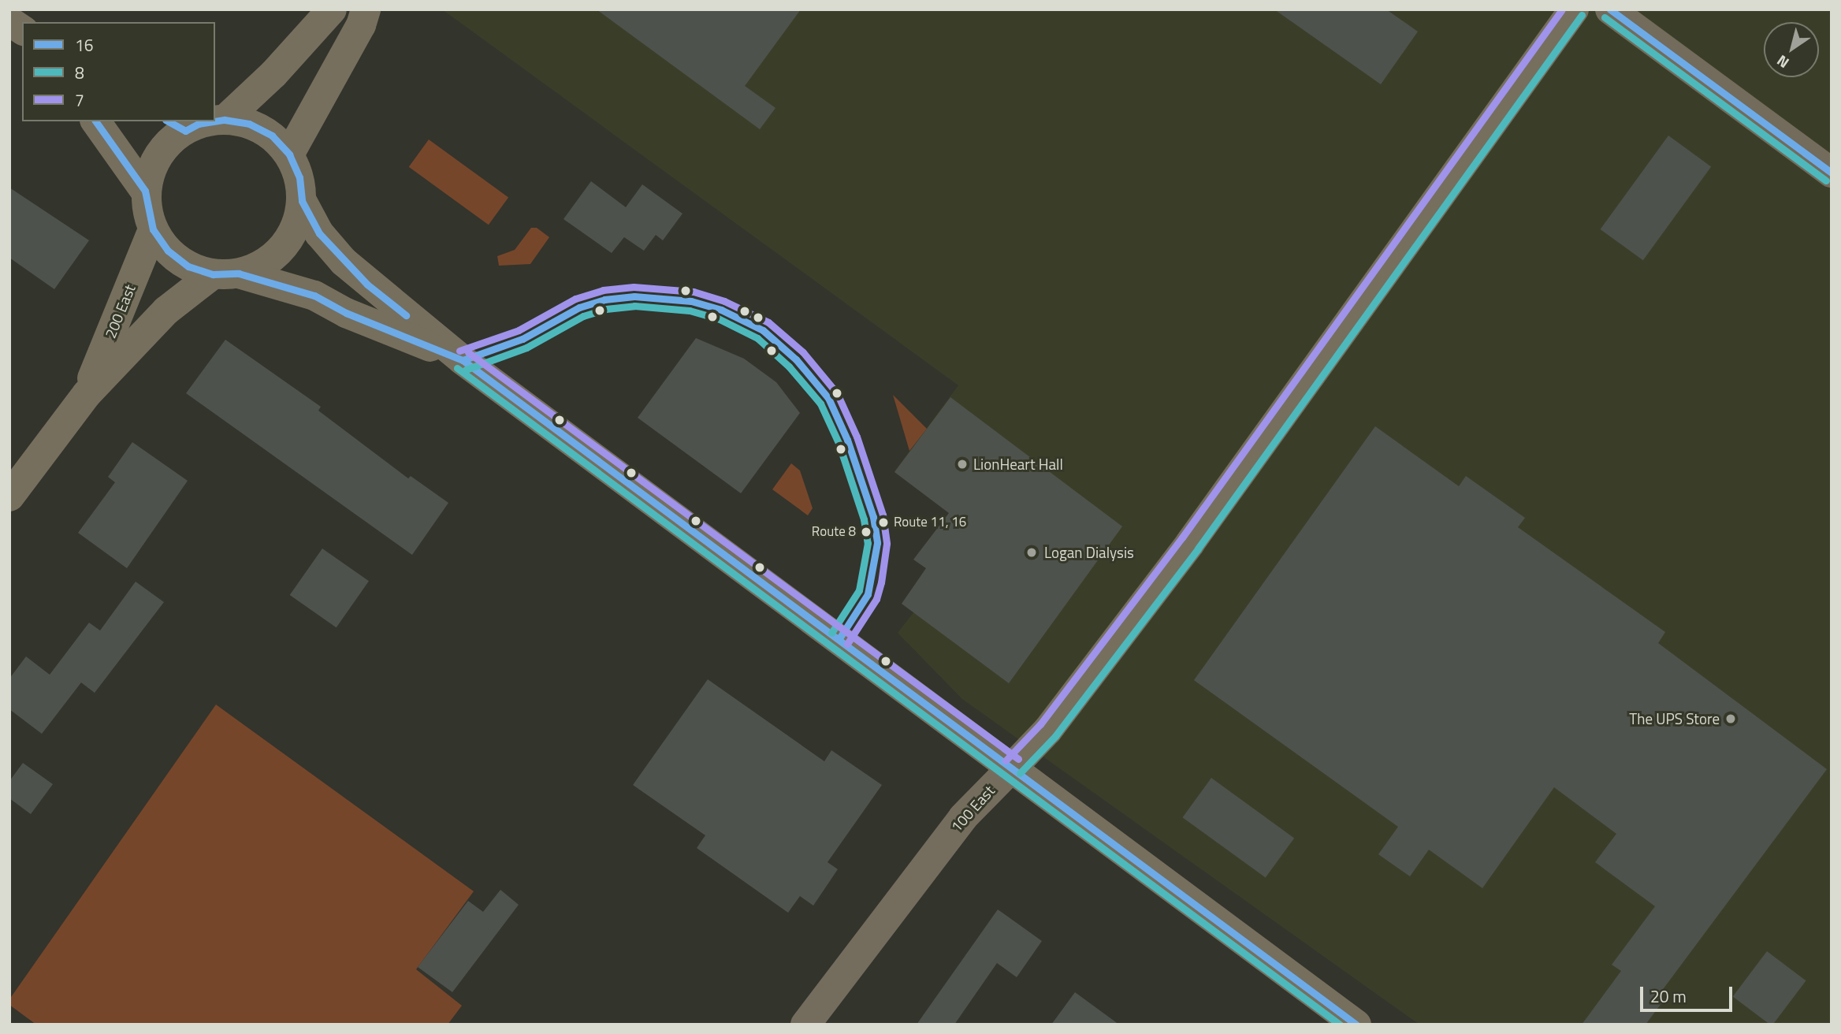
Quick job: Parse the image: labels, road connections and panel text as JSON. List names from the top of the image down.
{
  "streets": {
    "street": ["200 East", "100 East"]
  },
  "places": [
    "LionHeart Hall",
    "Route 11, 16",
    "Route 8",
    "Logan Dialysis",
    "The UPS Store"
  ],
  "lines": ["transit line 16", "transit line 7", "transit line 8"],
  "legend": ["16", "8", "7"],
  "scale_bar": "20 m",
  "north": "bottom left"
}
